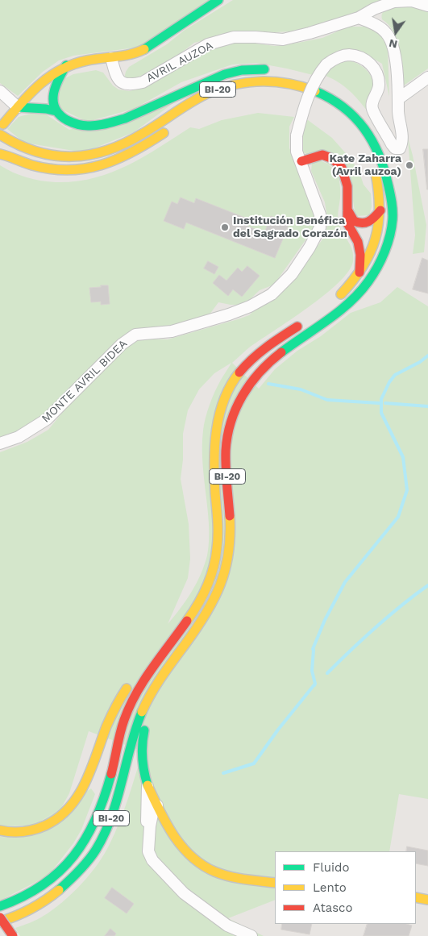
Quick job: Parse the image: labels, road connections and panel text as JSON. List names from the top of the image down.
{
  "streets": {
    "main road": ["BI-20"],
    "street": ["AVRIL AUZOA", "MONTE AVRIL BIDEA"]
  },
  "places": ["Kate Zaharra (Avril auzoa)", "Institución Benéfica del Sagrado Corazón"],
  "legend": ["Fluido", "Lento", "Atasco"],
  "north": "bottom"
}
